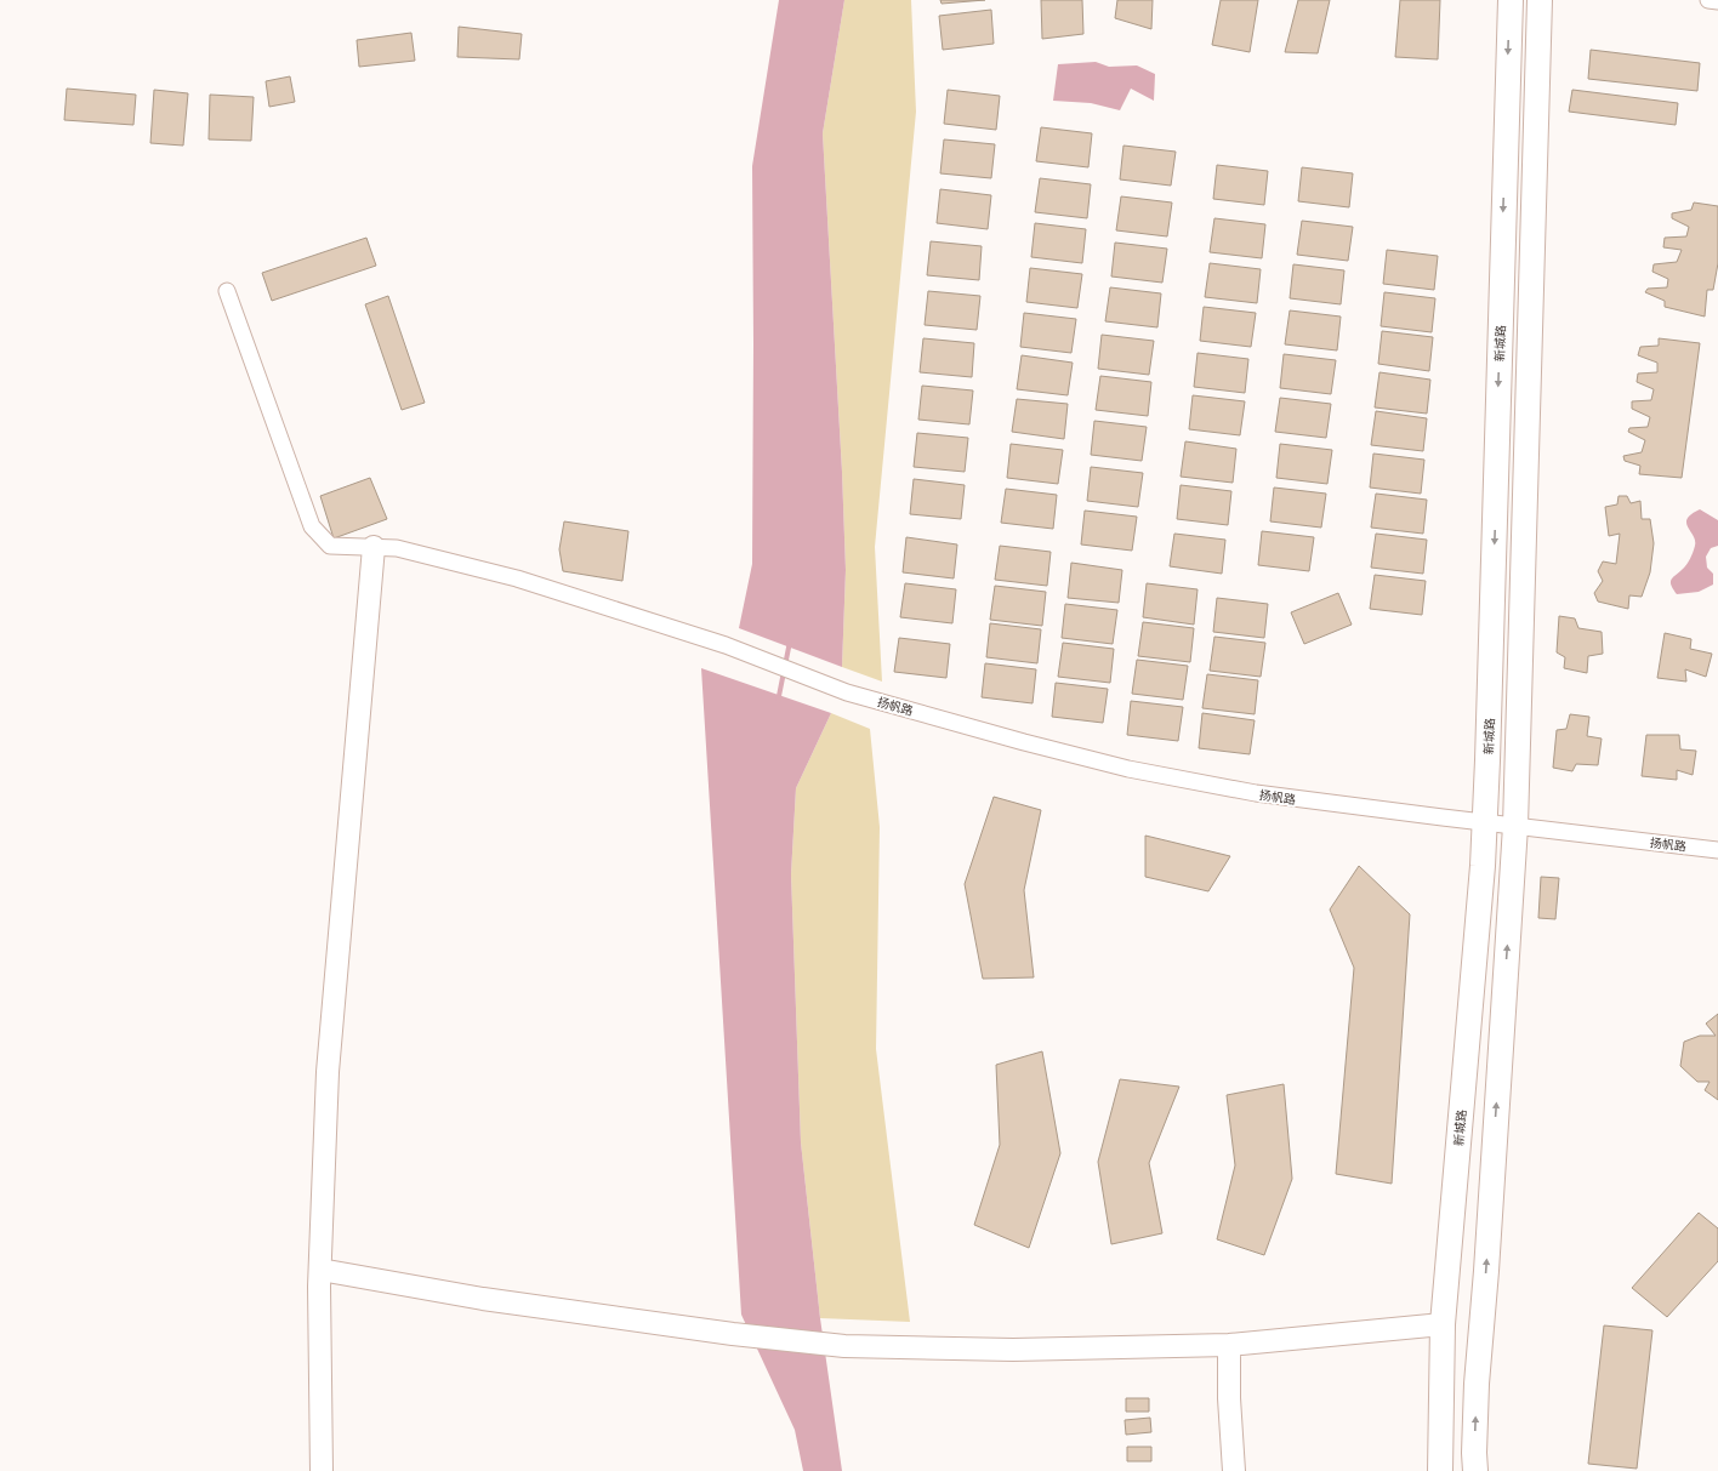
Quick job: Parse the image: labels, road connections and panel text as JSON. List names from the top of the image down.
{
  "streets": {
    "main road": ["新城路"],
    "street": ["扬帆路"]
  },
  "crossings": [
    ["新城路", "扬帆路"]
  ]
}
